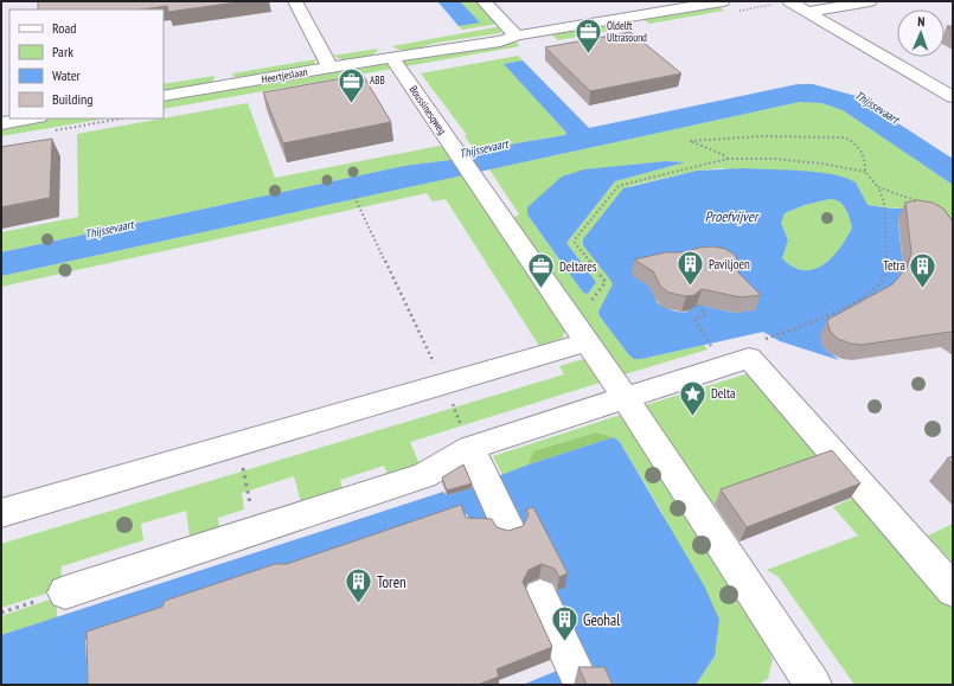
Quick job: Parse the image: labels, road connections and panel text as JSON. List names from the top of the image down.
{
  "streets": {
    "street": ["Heertjeslaan", "Boussinesqweg"]
  },
  "crossings": [
    ["Heertjeslaan", "Boussinesqweg"]
  ],
  "water": ["Thijssevaart", "Proefvijver"],
  "places": {
    "office": ["Oldelft Ultrasound", "ABB", "Deltares"],
    "building": [
      "Paviljoen",
      "Tetra",
      "Toren",
      "Geohal"
    ],
    "place": ["Delta"]
  },
  "legend": [
    "Road",
    "Park",
    "Water",
    "Building"
  ],
  "north": "top"
}
